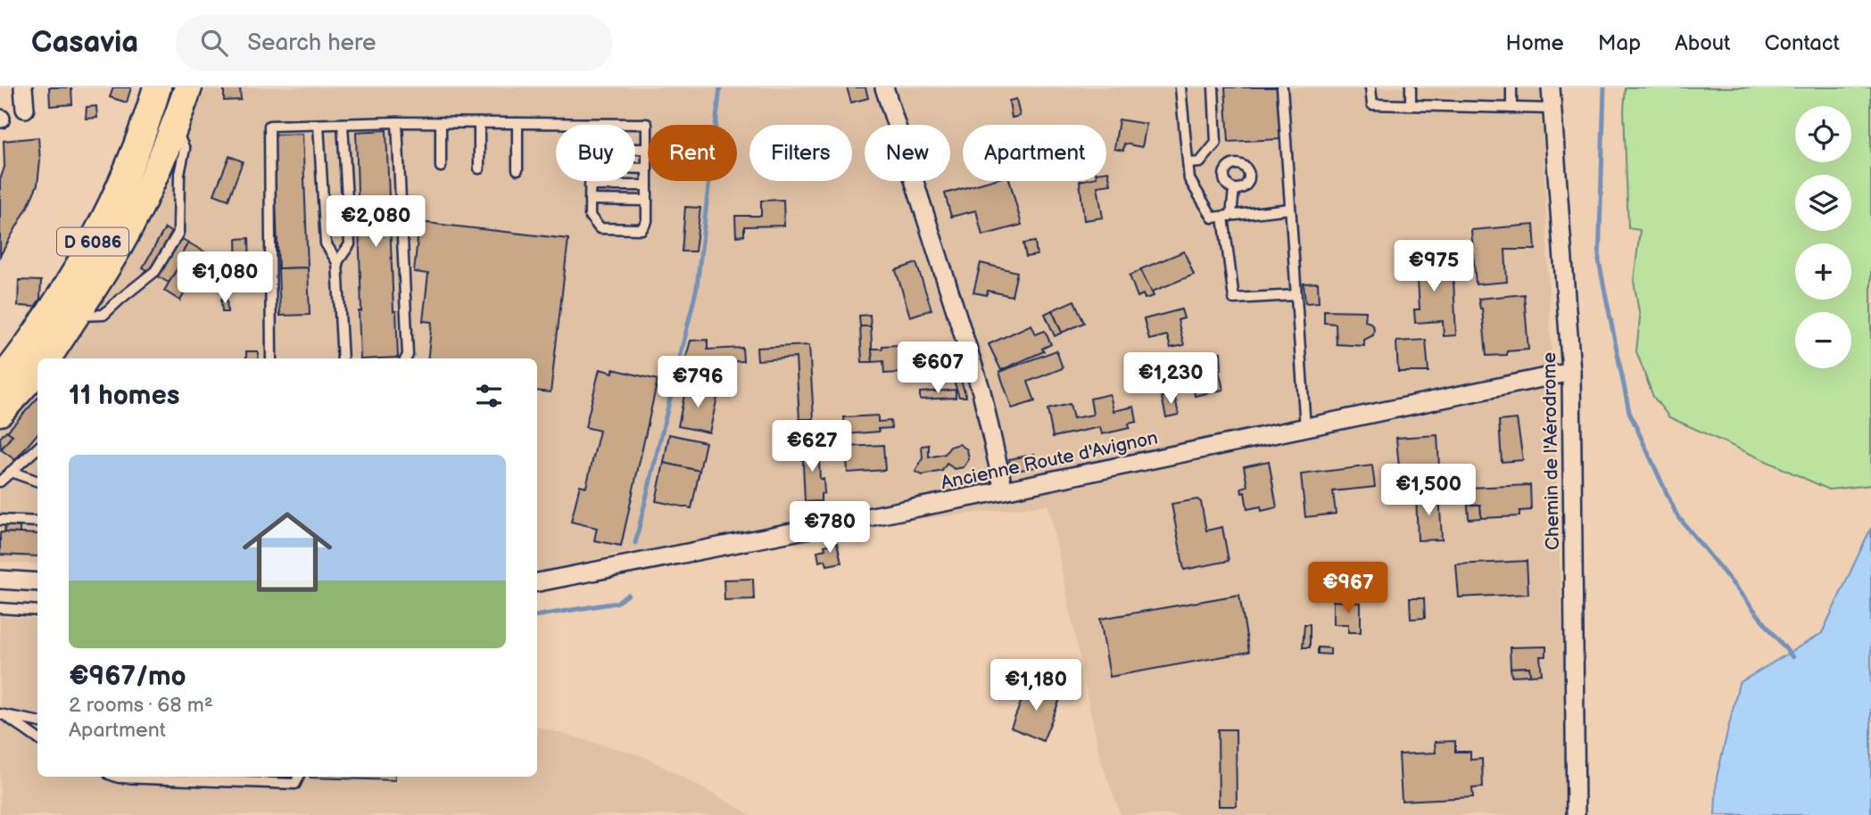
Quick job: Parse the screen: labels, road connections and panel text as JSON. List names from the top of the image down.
{
  "streets": {
    "main road": ["D 6086"],
    "street": ["Chemin de l'Aérodrome", "Ancienne Route d'Avignon"]
  },
  "crossings": [
    ["Chemin de l'Aérodrome", "Ancienne Route d'Avignon"]
  ],
  "page": {
    "header": "Casavia",
    "search": "Search here",
    "nav": [
      "Home",
      "Map",
      "About",
      "Contact"
    ],
    "map_buttons": ["+", "−"],
    "chip": [
      "Buy",
      "Rent",
      "Filters",
      "New",
      "Apartment"
    ],
    "price": [
      "€2,080",
      "€975",
      "€1,080",
      "€607",
      "€1,230",
      "€796",
      "€627",
      "€1,500",
      "€780",
      "€967",
      "€1,180"
    ],
    "heading": "11 homes",
    "list": [
      {
        "name": "€967/mo",
        "note": "2 rooms · 68 m² · Apartment"
      }
    ]
  }
}
